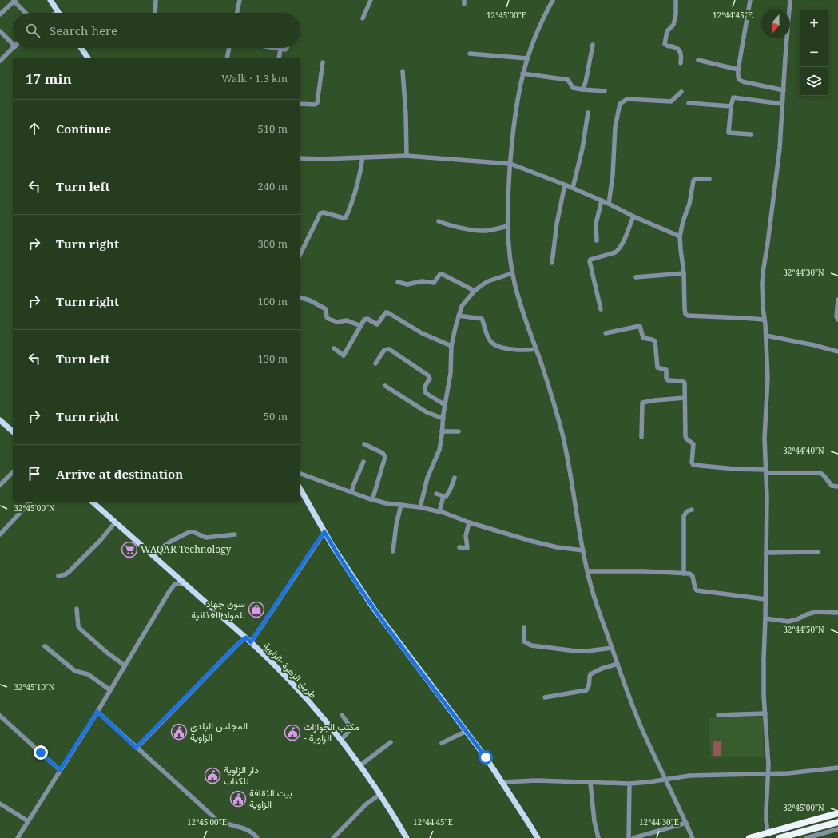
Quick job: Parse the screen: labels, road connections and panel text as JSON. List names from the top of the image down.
{
  "streets": {
    "main road": ["طريق الزهرة -الزاوية"]
  },
  "places": {
    "supermarket": ["WAQAR Technology"],
    "shop": ["سوق جهاد للمواد الغذائية"],
    "public building": [
      "المجلس البلدي الزاوية",
      "مكتب الجوازات - الزاوية",
      "دار الزاوية للكتاب",
      "بيت الثقافة الزاوية"
    ]
  },
  "north": "bottom",
  "page": {
    "map_buttons": ["+", "−"],
    "search": "Search here",
    "heading": ["17 min", "Walk · 1.3 km"],
    "list": [
      ["Continue", "510 m"],
      ["Turn left", "240 m"],
      ["Turn right", "300 m"],
      ["Turn right", "100 m"],
      ["Turn left", "130 m"],
      ["Turn right", "50 m"],
      "Arrive at destination"
    ]
  },
  "coordinates": [
    "12°45'00\"E",
    "12°44'45\"E",
    "32°44'30\"N",
    "32°44'40\"N",
    "32°45'00\"N",
    "32°44'50\"N",
    "32°45'10\"N",
    "12°44'30\"E"
  ]
}
